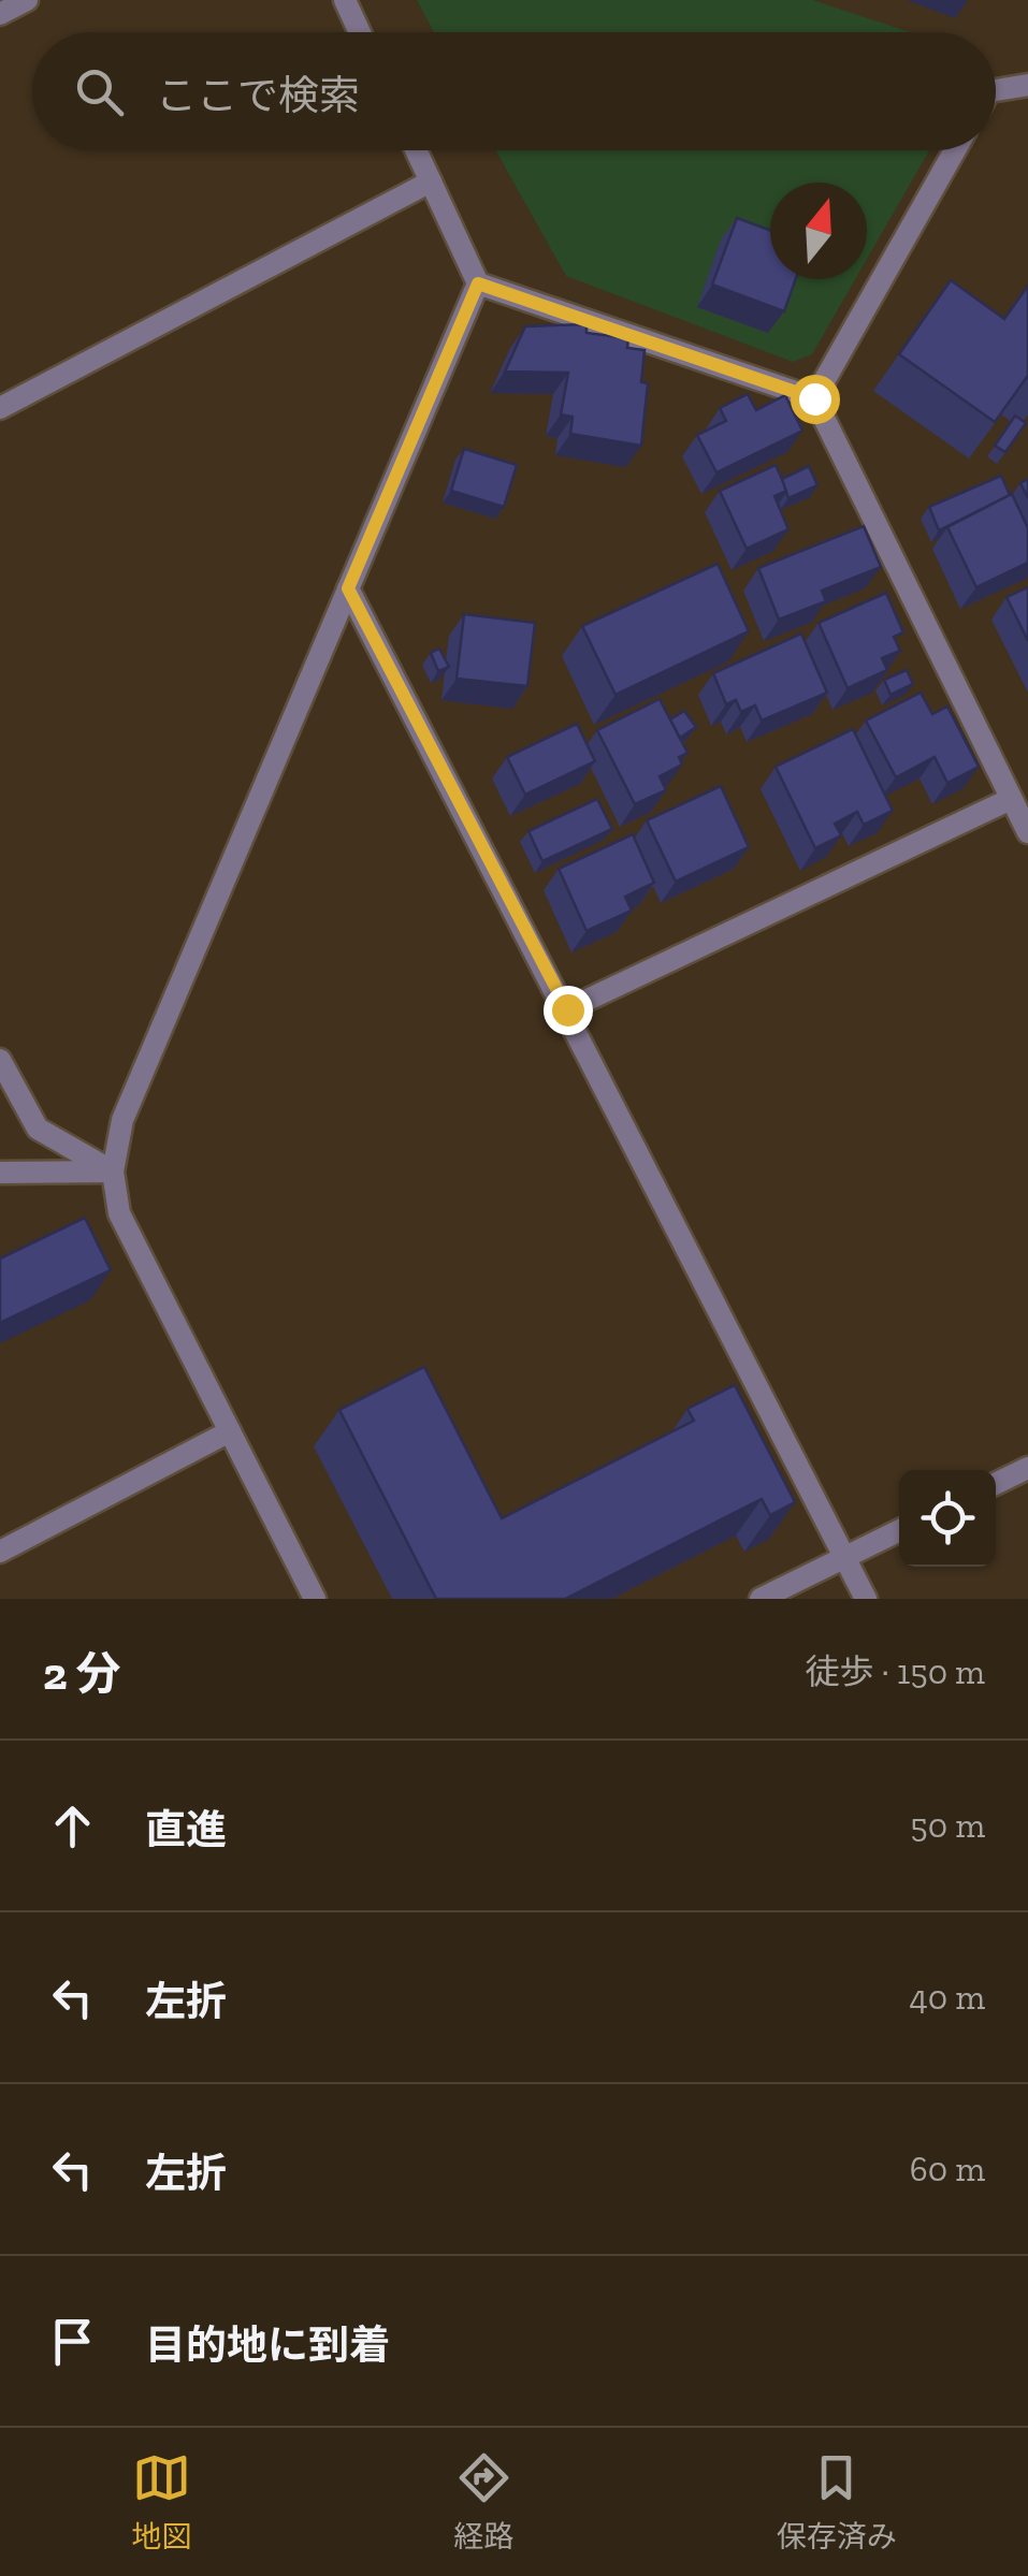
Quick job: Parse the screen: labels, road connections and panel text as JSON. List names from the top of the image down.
{
  "north": "top",
  "page": {
    "search": "ここで検索",
    "heading": ["2 分", "徒歩 · 150 m"],
    "list": [
      ["直進", "50 m"],
      ["左折", "40 m"],
      ["左折", "60 m"],
      "目的地に到着"
    ],
    "nav": ["地図", "経路", "保存済み"]
  }
}
